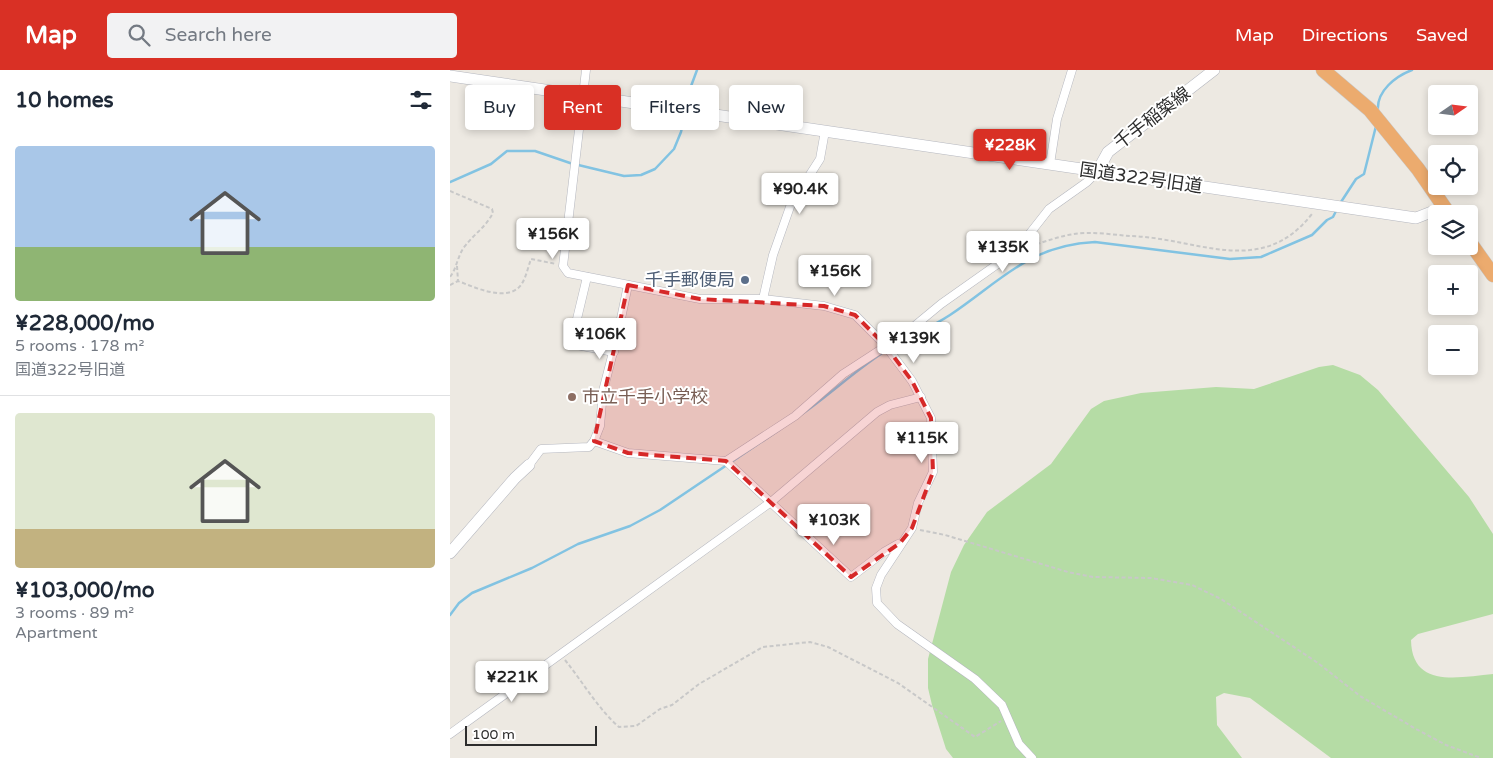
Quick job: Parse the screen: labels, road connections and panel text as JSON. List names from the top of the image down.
{
  "streets": {
    "street": ["千手稲築線", "国道322号旧道"]
  },
  "crossings": [
    ["千手稲築線", "国道322号旧道"]
  ],
  "places": ["千手郵便局", "市立千手小学校"],
  "scale_bar": "100 m",
  "north": "right",
  "page": {
    "header": "Map",
    "search": "Search here",
    "nav": ["Map", "Directions", "Saved"],
    "heading": "10 homes",
    "map_buttons": ["+", "−"],
    "chip": [
      "Buy",
      "Rent",
      "Filters",
      "New"
    ],
    "price": [
      "¥228K",
      "¥90.4K",
      "¥156K",
      "¥135K",
      "¥156K",
      "¥106K",
      "¥139K",
      "¥115K",
      "¥103K",
      "¥221K"
    ],
    "list": [
      {
        "name": "¥228,000/mo",
        "note": "5 rooms · 178 m² · 国道322号旧道"
      },
      {
        "name": "¥103,000/mo",
        "note": "3 rooms · 89 m² · Apartment"
      }
    ],
    "scale": "100 m"
  }
}
